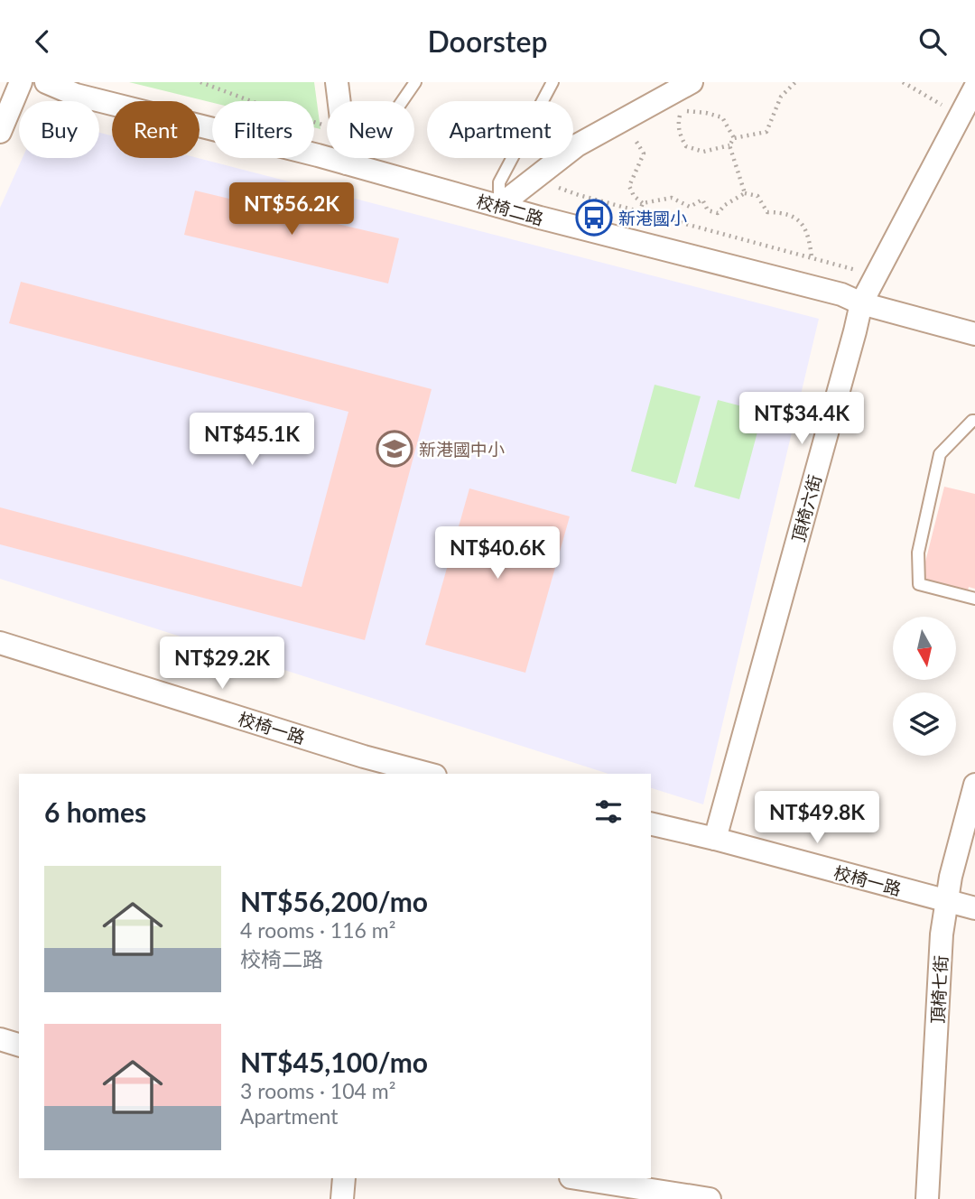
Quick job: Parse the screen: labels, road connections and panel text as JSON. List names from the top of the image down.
{
  "streets": {
    "street": [
      "校椅二路",
      "頂椅六街",
      "校椅一路",
      "頂椅七街"
    ]
  },
  "crossings": [
    ["校椅二路", "頂椅六街"],
    ["頂椅六街", "校椅一路"],
    ["校椅一路", "頂椅七街"]
  ],
  "places": {
    "bus stop": ["新港國小"],
    "school or university": ["新港國中小"]
  },
  "north": "bottom",
  "page": {
    "header": "Doorstep",
    "chip": [
      "Buy",
      "Rent",
      "Filters",
      "New",
      "Apartment"
    ],
    "price": [
      "NT$56.2K",
      "NT$34.4K",
      "NT$45.1K",
      "NT$40.6K",
      "NT$29.2K",
      "NT$49.8K"
    ],
    "heading": "6 homes",
    "list": [
      {
        "name": "NT$56,200/mo",
        "note": "4 rooms · 116 m² · 校椅二路"
      },
      {
        "name": "NT$45,100/mo",
        "note": "3 rooms · 104 m² · Apartment"
      }
    ]
  }
}
